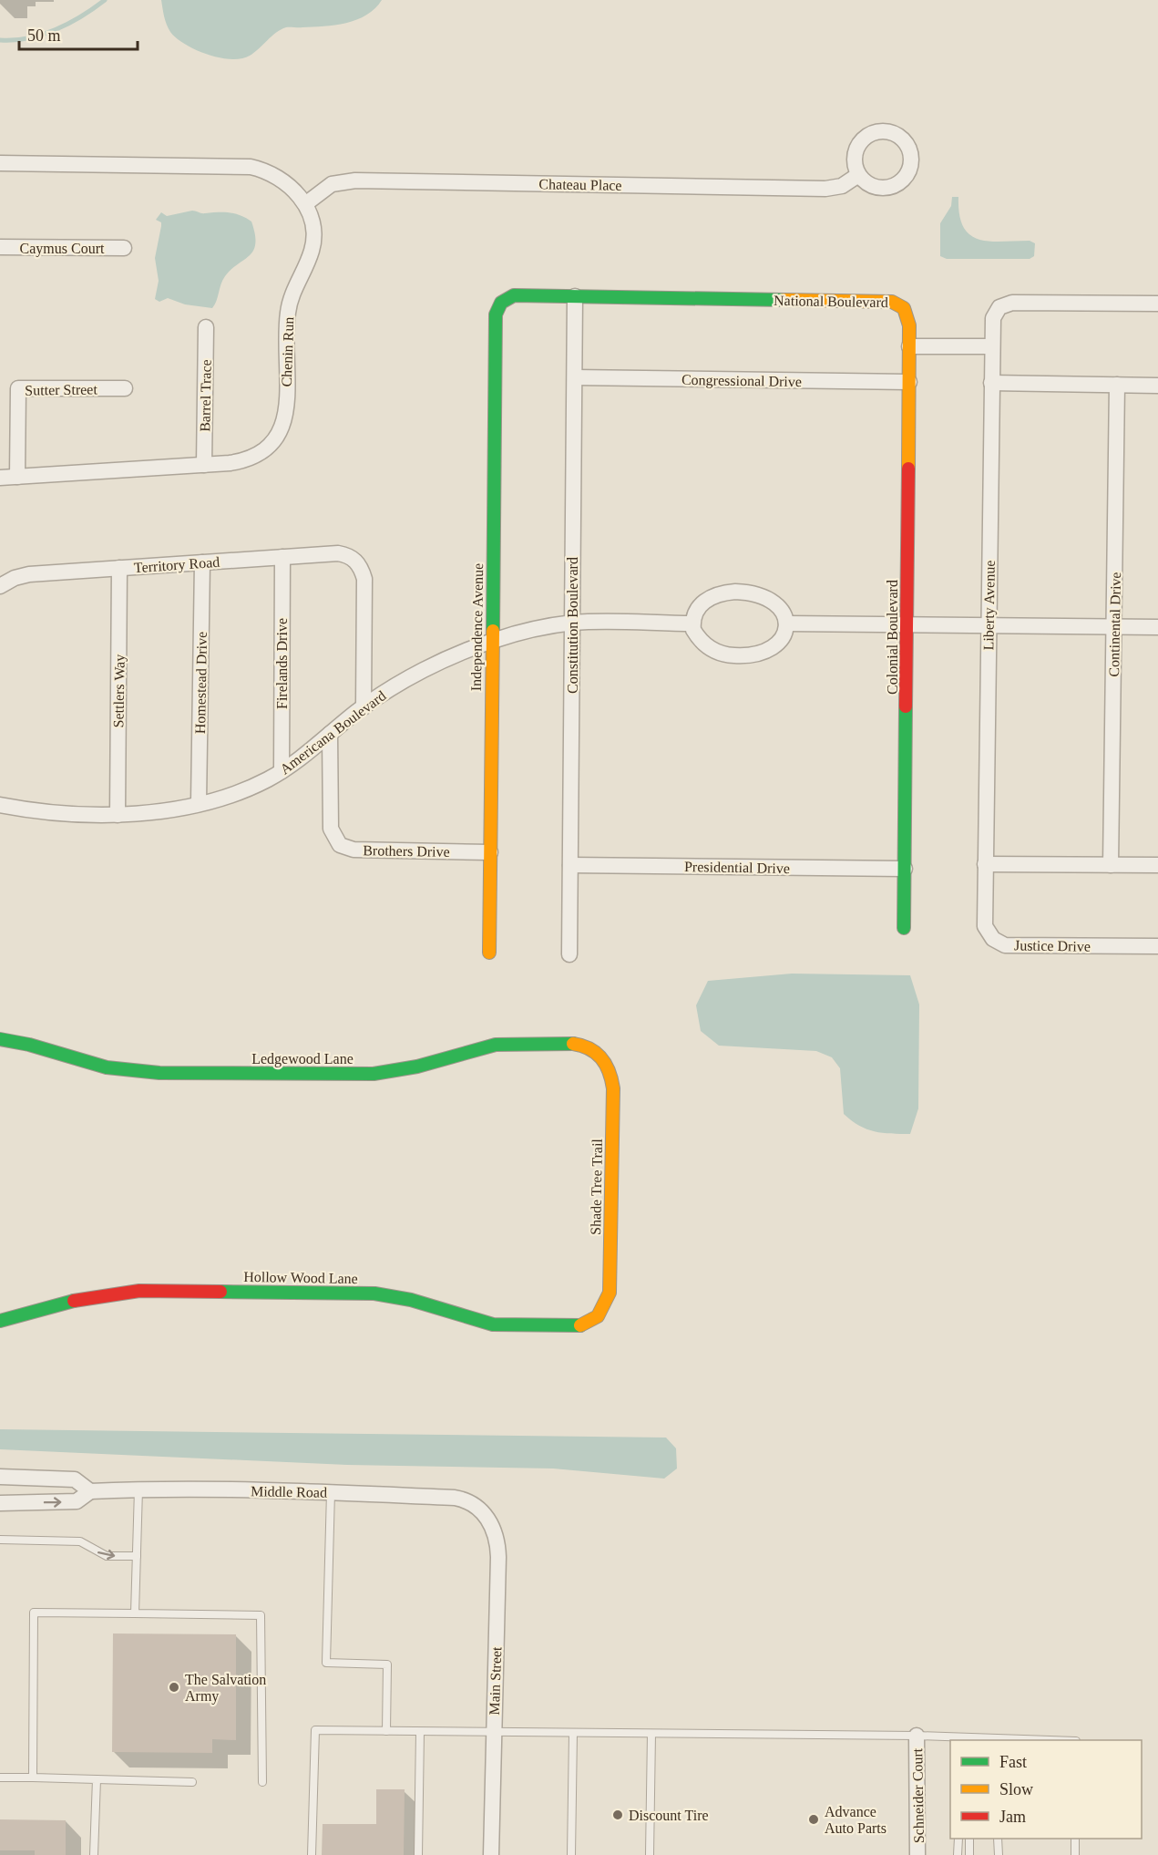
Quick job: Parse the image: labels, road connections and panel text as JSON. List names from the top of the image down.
{
  "streets": {
    "street": [
      "Chateau Place",
      "Caymus Court",
      "National Boulevard",
      "Chenin Run",
      "Congressional Drive",
      "Sutter Street",
      "Barrel Trace",
      "Territory Road",
      "Liberty Avenue",
      "Continental Drive",
      "Constitution Boulevard",
      "Independence Avenue",
      "Colonial Boulevard",
      "Firelands Drive",
      "Homestead Drive",
      "Settlers Way",
      "Americana Boulevard",
      "Brothers Drive",
      "Presidential Drive",
      "Justice Drive",
      "Ledgewood Lane",
      "Shade Tree Trail",
      "Hollow Wood Lane",
      "Middle Road",
      "Main Street",
      "Schneider Court"
    ]
  },
  "crossings": [
    ["Chateau Place", "Chenin Run"],
    ["National Boulevard", "Constitution Boulevard"],
    ["National Boulevard", "Independence Avenue"],
    ["National Boulevard", "Colonial Boulevard"],
    ["Chenin Run", "Sutter Street"],
    ["Chenin Run", "Barrel Trace"],
    ["Congressional Drive", "Constitution Boulevard"],
    ["Congressional Drive", "Colonial Boulevard"],
    ["Territory Road", "Firelands Drive"],
    ["Territory Road", "Homestead Drive"],
    ["Territory Road", "Settlers Way"],
    ["Territory Road", "Americana Boulevard"],
    ["Liberty Avenue", "Justice Drive"],
    ["Constitution Boulevard", "Americana Boulevard"],
    ["Constitution Boulevard", "Presidential Drive"],
    ["Independence Avenue", "Americana Boulevard"],
    ["Independence Avenue", "Brothers Drive"],
    ["Colonial Boulevard", "Presidential Drive"],
    ["Firelands Drive", "Americana Boulevard"],
    ["Homestead Drive", "Americana Boulevard"],
    ["Settlers Way", "Americana Boulevard"],
    ["Americana Boulevard", "Brothers Drive"],
    ["Ledgewood Lane", "Shade Tree Trail"],
    ["Shade Tree Trail", "Hollow Wood Lane"],
    ["Middle Road", "Main Street"]
  ],
  "places": ["The Salvation Army", "Discount Tire", "Advance Auto Parts"],
  "legend": ["Fast", "Slow", "Jam"],
  "scale_bar": "50 m"
}
